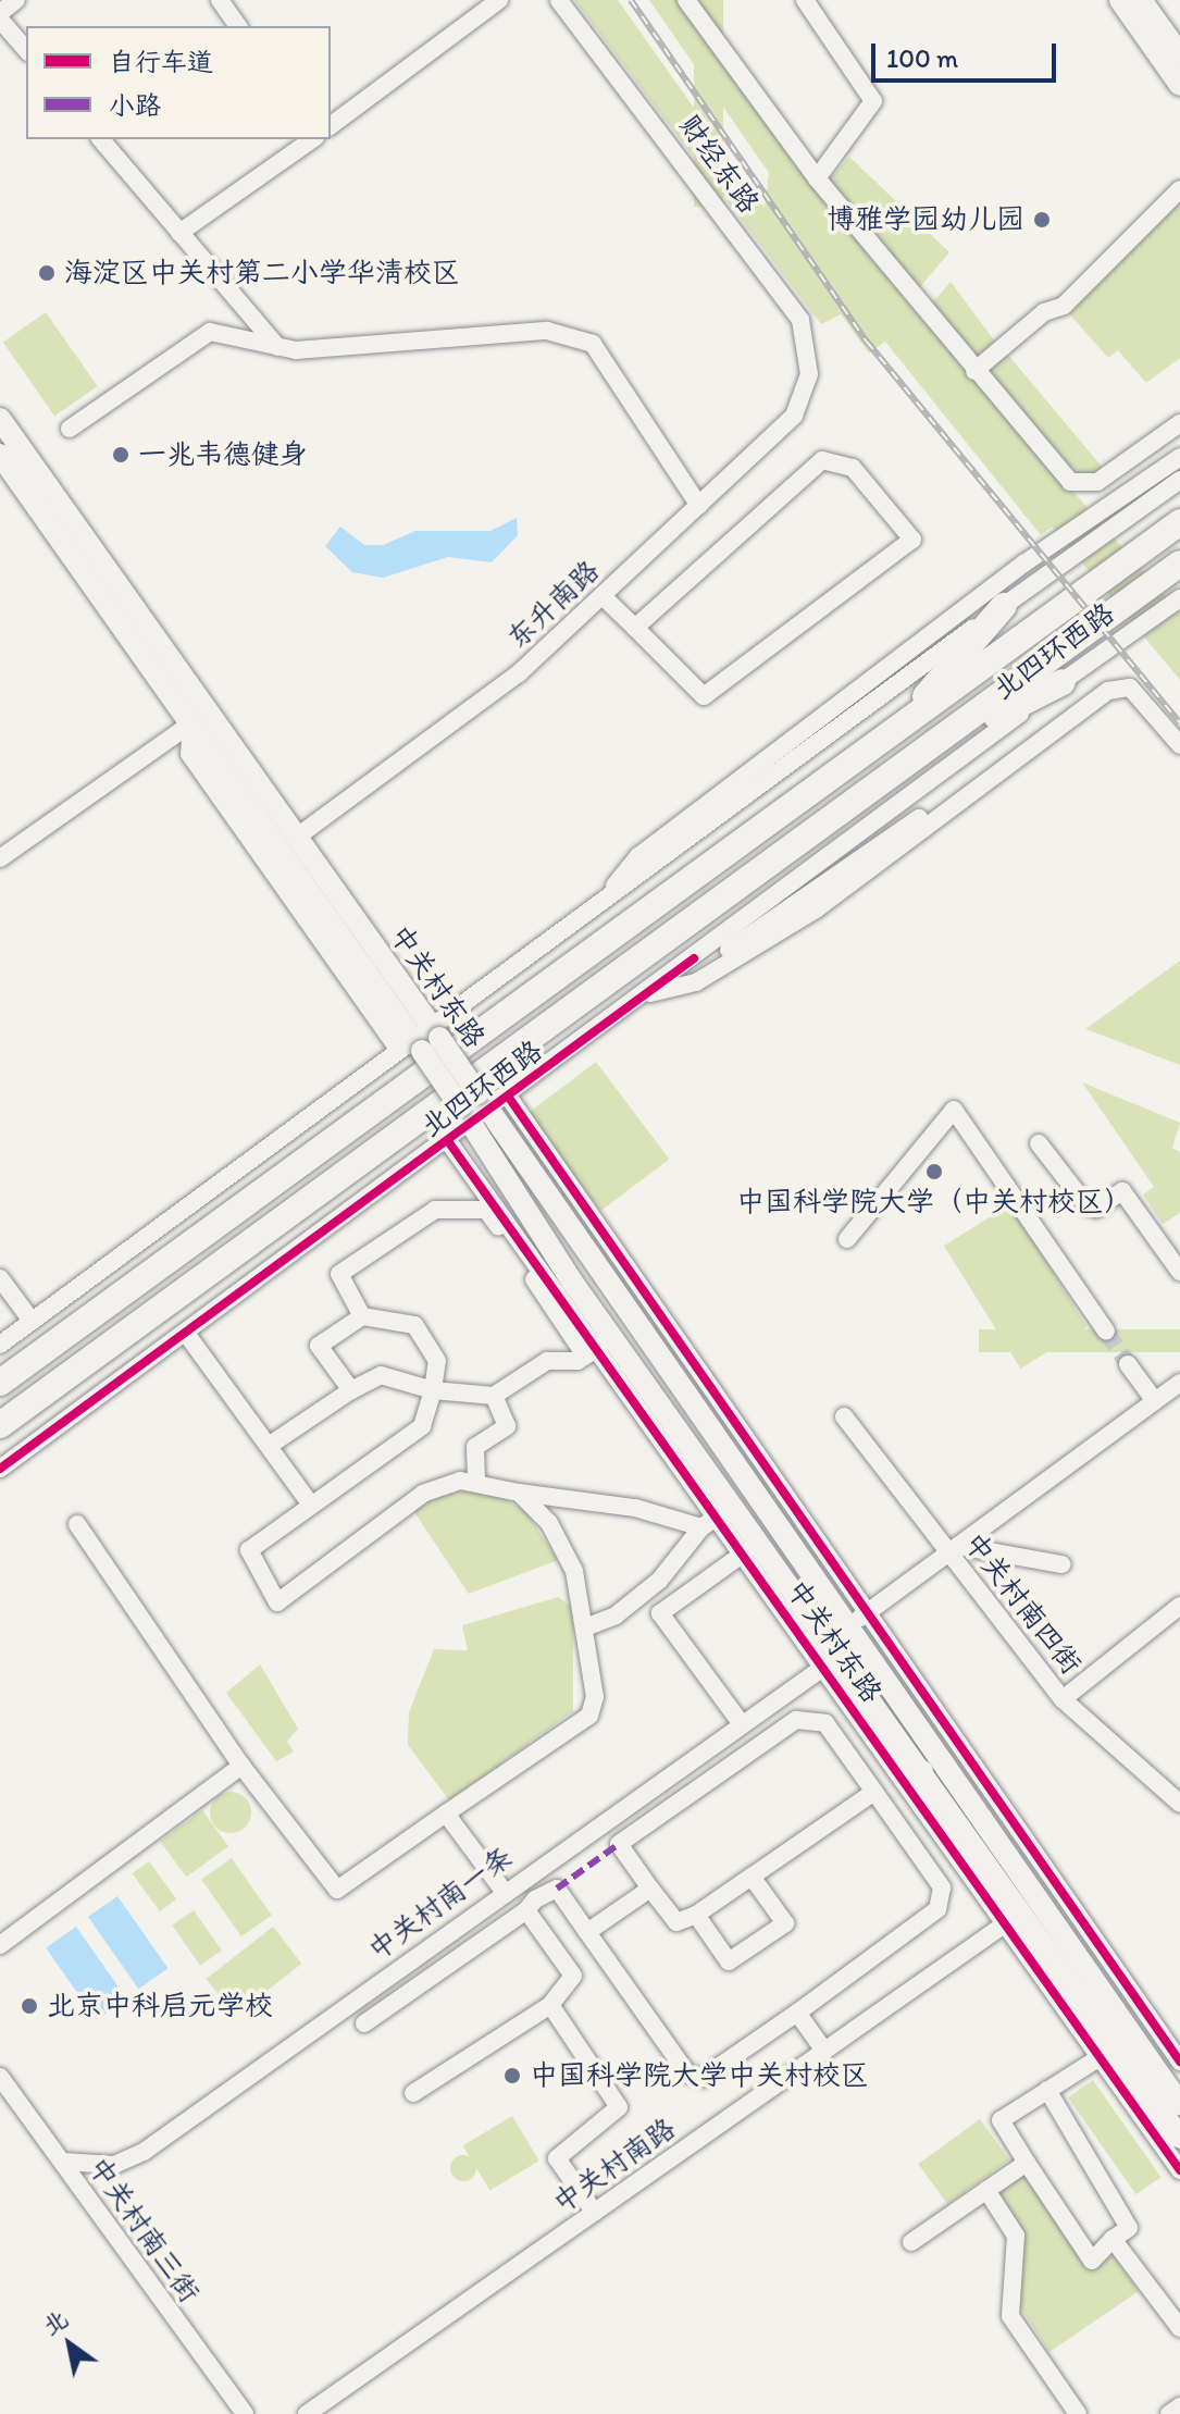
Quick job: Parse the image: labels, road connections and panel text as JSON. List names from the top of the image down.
{
  "streets": {
    "highway": ["北四环西路"],
    "main road": ["中关村东路"],
    "street": [
      "财经东路",
      "东升南路",
      "中关村南四街",
      "中关村南一条",
      "中关村南路",
      "中关村南三街"
    ]
  },
  "crossings": [
    ["财经东路", "东升南路"],
    ["东升南路", "中关村东路"],
    ["北四环西路", "中关村东路"],
    ["中关村东路", "中关村南一条"],
    ["中关村东路", "中关村南路"],
    ["中关村南一条", "中关村南三街"]
  ],
  "places": [
    "博雅学园幼儿园",
    "海淀区中关村第二小学华清校区",
    "一兆韦德健身",
    "中国科学院大学（中关村校区）",
    "北京中科启元学校",
    "中国科学院大学中关村校区"
  ],
  "legend": ["自行车道", "小路"],
  "scale_bar": "100 m",
  "north": "top left"
}
